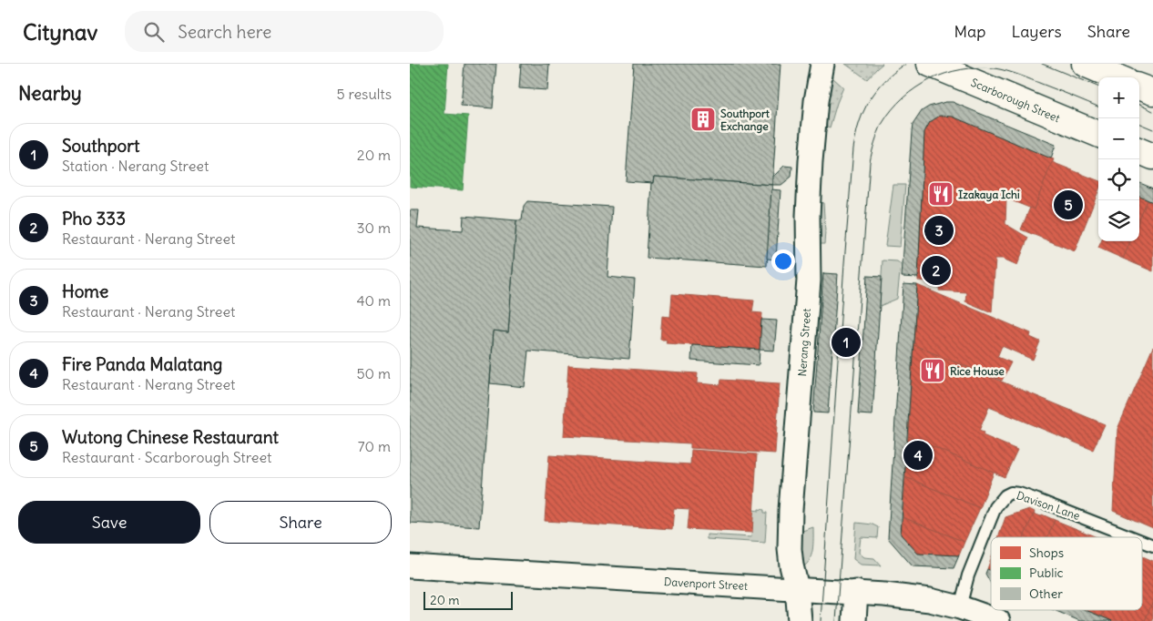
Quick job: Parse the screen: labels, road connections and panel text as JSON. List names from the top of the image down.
{
  "streets": {
    "main road": ["Scarborough Street"],
    "street": ["Nerang Street", "Davenport Street"],
    "lane": ["Davison Lane"]
  },
  "crossings": [
    ["Nerang Street", "Davenport Street"],
    ["Davison Lane", "Davenport Street"]
  ],
  "places": {
    "building": ["Southport Exchange"],
    "restaurant": ["Izakaya Ichi", "Rice House"]
  },
  "legend": ["Shops", "Public", "Other"],
  "scale_bar": "20 m",
  "page": {
    "header": "Citynav",
    "search": "Search here",
    "nav": ["Map", "Layers", "Share"],
    "heading": ["Nearby", "5 results"],
    "map_buttons": ["+", "−"],
    "list": [
      {
        "mark": "1",
        "name": "Southport",
        "note": "Station · Nerang Street",
        "value": "20 m"
      },
      {
        "mark": "2",
        "name": "Pho 333",
        "note": "Restaurant · Nerang Street",
        "value": "30 m"
      },
      {
        "mark": "3",
        "name": "Home",
        "note": "Restaurant · Nerang Street",
        "value": "40 m"
      },
      {
        "mark": "4",
        "name": "Fire Panda Malatang",
        "note": "Restaurant · Nerang Street",
        "value": "50 m"
      },
      {
        "mark": "5",
        "name": "Wutong Chinese Restaurant",
        "note": "Restaurant · Scarborough Street",
        "value": "70 m"
      }
    ],
    "pins": [
      "5",
      "3",
      "2",
      "1",
      "4"
    ],
    "buttons": ["Save", "Share"],
    "scale": "20 m"
  }
}
